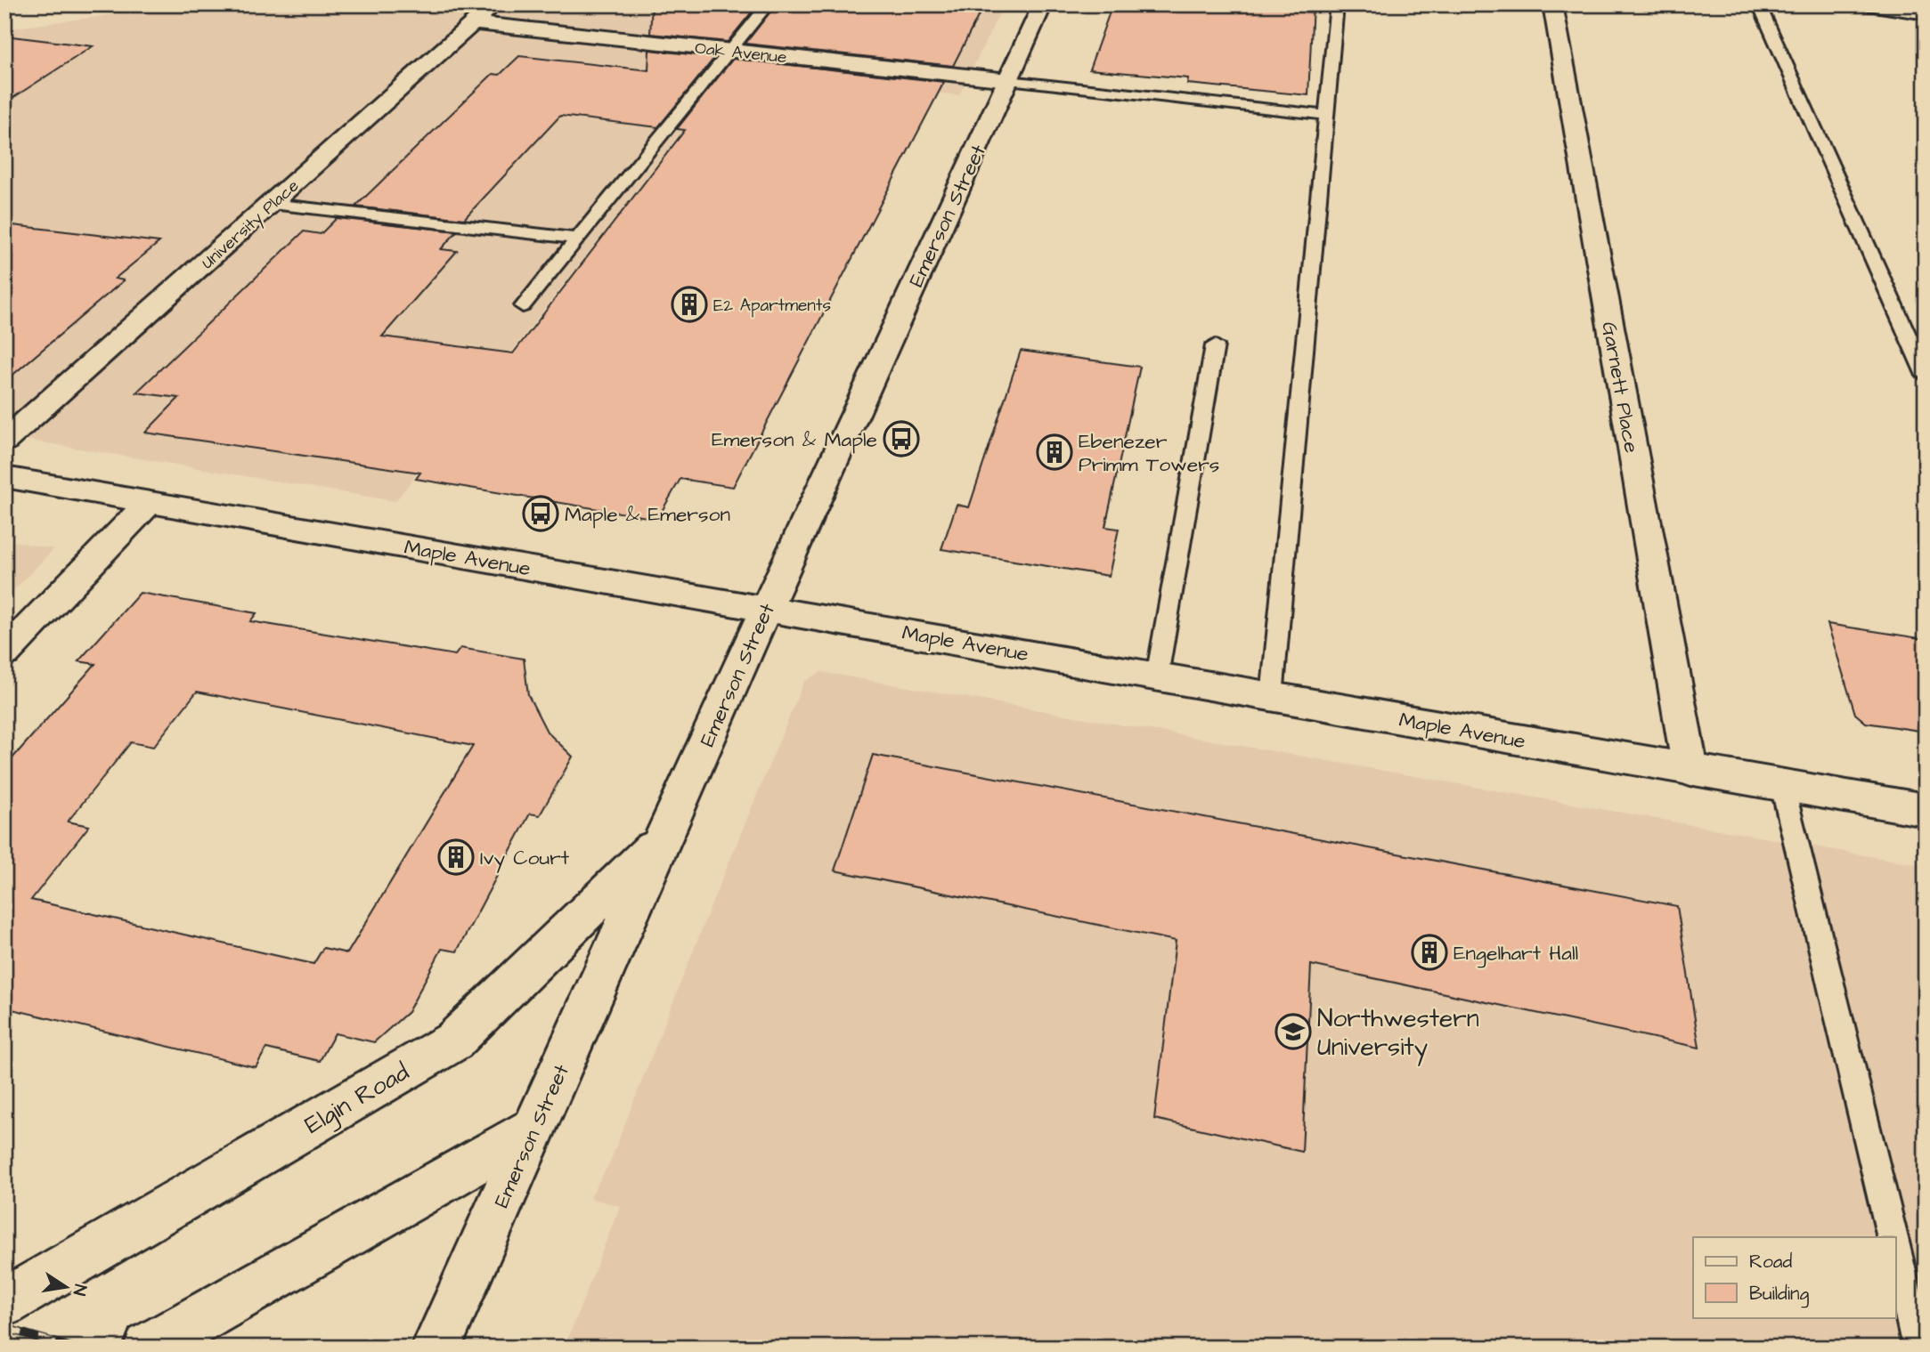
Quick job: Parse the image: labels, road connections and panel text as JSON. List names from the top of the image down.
{
  "streets": {
    "street": [
      "Oak Avenue",
      "Emerson Street",
      "University Place",
      "Garnett Place",
      "Maple Avenue",
      "Elgin Road"
    ]
  },
  "crossings": [
    ["Oak Avenue", "Emerson Street"],
    ["Oak Avenue", "University Place"],
    ["Emerson Street", "Maple Avenue"],
    ["Emerson Street", "Elgin Road"],
    ["Garnett Place", "Maple Avenue"]
  ],
  "places": {
    "building": [
      "E2 Apartments",
      "Ebenezer Primm Towers",
      "Ivy Court",
      "Engelhart Hall"
    ],
    "bus stop": ["Emerson & Maple", "Maple & Emerson"],
    "school or university": ["Northwestern University"]
  },
  "legend": ["Road", "Building"],
  "north": "right"
}
